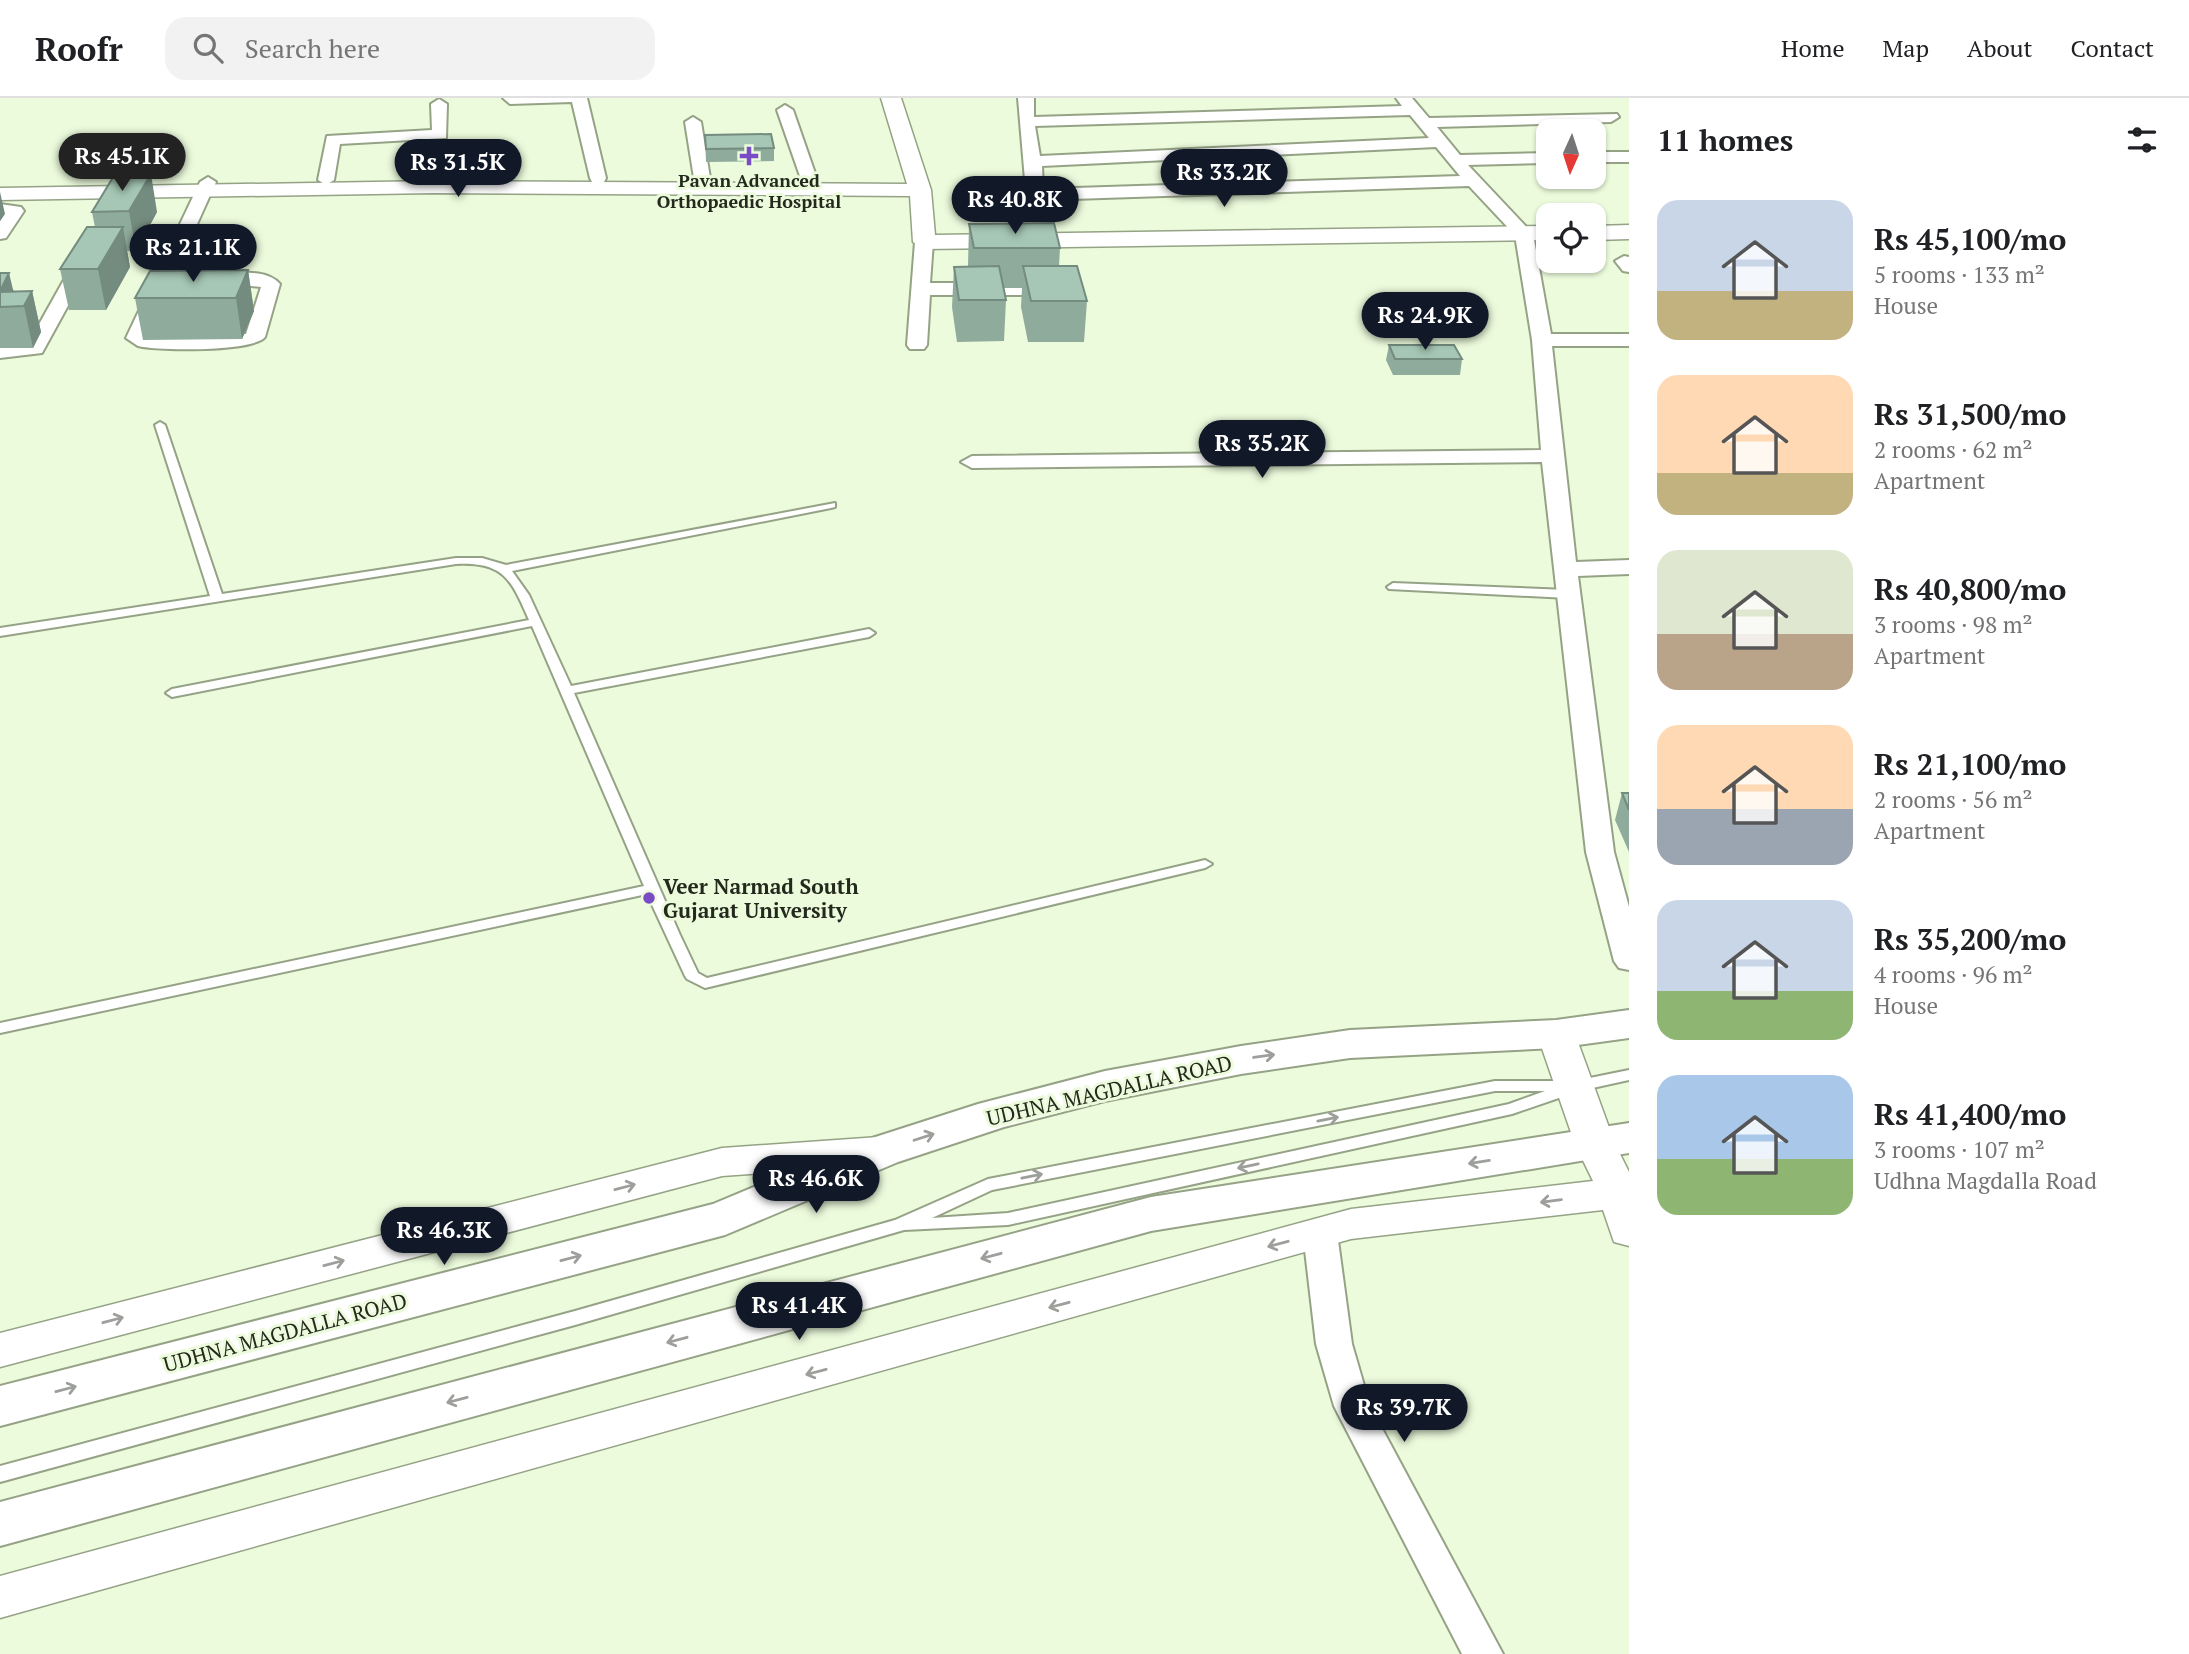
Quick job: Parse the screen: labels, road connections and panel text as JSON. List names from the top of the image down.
{
  "streets": {
    "main road": ["UDHNA MAGDALLA ROAD"]
  },
  "places": {
    "health": ["Pavan Advanced Orthopaedic Hospital"],
    "other": ["Veer Narmad South Gujarat University"]
  },
  "north": "bottom",
  "page": {
    "header": "Roofr",
    "search": "Search here",
    "nav": [
      "Home",
      "Map",
      "About",
      "Contact"
    ],
    "heading": "11 homes",
    "price": [
      "Rs 45.1K",
      "Rs 31.5K",
      "Rs 33.2K",
      "Rs 40.8K",
      "Rs 21.1K",
      "Rs 24.9K",
      "Rs 35.2K",
      "Rs 46.6K",
      "Rs 46.3K",
      "Rs 41.4K",
      "Rs 39.7K"
    ],
    "list": [
      {
        "name": "Rs 45,100/mo",
        "note": "5 rooms · 133 m² · House"
      },
      {
        "name": "Rs 31,500/mo",
        "note": "2 rooms · 62 m² · Apartment"
      },
      {
        "name": "Rs 40,800/mo",
        "note": "3 rooms · 98 m² · Apartment"
      },
      {
        "name": "Rs 21,100/mo",
        "note": "2 rooms · 56 m² · Apartment"
      },
      {
        "name": "Rs 35,200/mo",
        "note": "4 rooms · 96 m² · House"
      },
      {
        "name": "Rs 41,400/mo",
        "note": "3 rooms · 107 m² · Udhna Magdalla Road"
      }
    ]
  }
}
